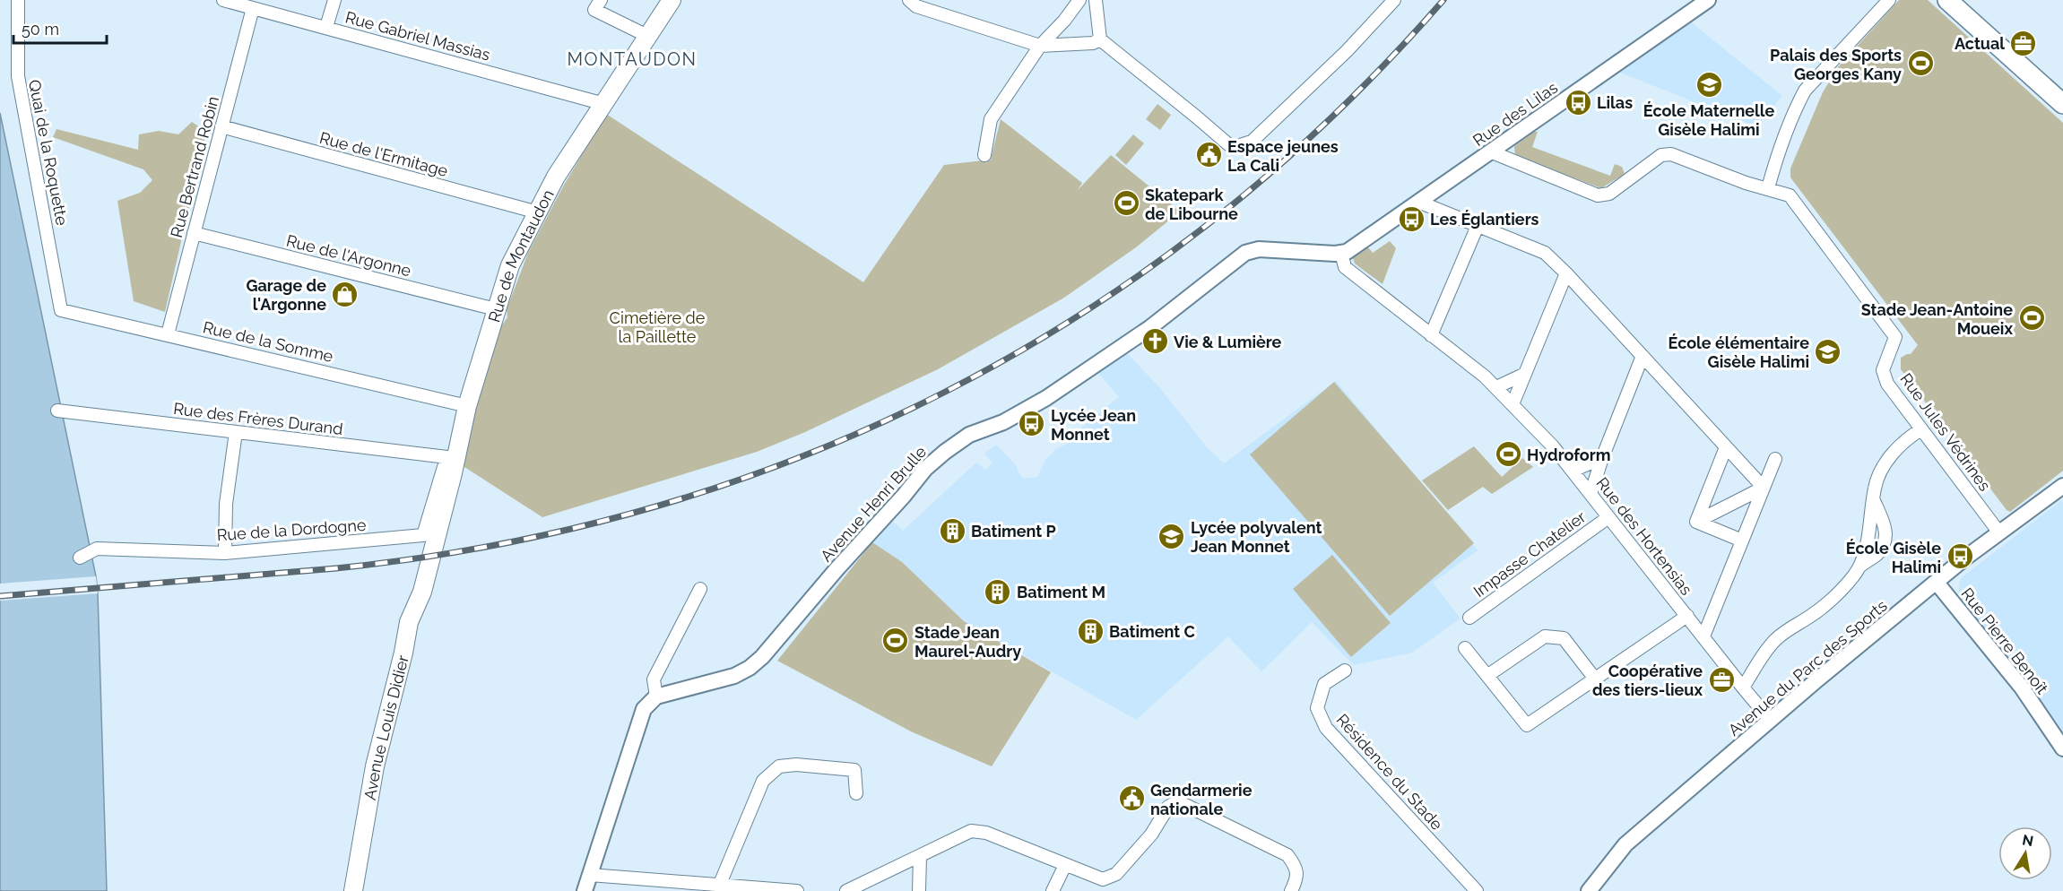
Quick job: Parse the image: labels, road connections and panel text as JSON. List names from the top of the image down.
{
  "streets": {
    "main road": ["Rue de Montaudon", "Avenue Louis Didier"],
    "street": [
      "Rue Gabriel Massias",
      "Rue des Lilas",
      "Quai de la Roquette",
      "Rue de l'Ermitage",
      "Rue Bertrand Robin",
      "Rue de l'Argonne",
      "Rue de la Somme",
      "Rue des Frères Durand",
      "Rue Jules Védrines",
      "Avenue Henri Brulle",
      "Rue de la Dordogne",
      "Rue des Hortensias",
      "Impasse Chatelier",
      "Rue Pierre Benoît",
      "Avenue du Parc des Sports",
      "Résidence du Stade"
    ]
  },
  "crossings": [
    ["Rue Gabriel Massias", "Rue Bertrand Robin"],
    ["Rue Gabriel Massias", "Rue de Montaudon"],
    ["Rue des Lilas", "Rue Jules Védrines"],
    ["Rue des Lilas", "Avenue Henri Brulle"],
    ["Rue des Lilas", "Rue des Hortensias"],
    ["Quai de la Roquette", "Rue de la Somme"],
    ["Rue de l'Ermitage", "Rue Bertrand Robin"],
    ["Rue de l'Ermitage", "Rue de Montaudon"],
    ["Rue Bertrand Robin", "Rue de l'Argonne"],
    ["Rue Bertrand Robin", "Rue de la Somme"],
    ["Rue de l'Argonne", "Rue de Montaudon"],
    ["Rue de Montaudon", "Rue de la Somme"],
    ["Rue de Montaudon", "Rue des Frères Durand"],
    ["Rue de Montaudon", "Rue de la Dordogne"],
    ["Rue de Montaudon", "Avenue Louis Didier"],
    ["Rue Jules Védrines", "Avenue du Parc des Sports"],
    ["Avenue Henri Brulle", "Rue des Hortensias"],
    ["Rue de la Dordogne", "Avenue Louis Didier"],
    ["Rue des Hortensias", "Impasse Chatelier"],
    ["Rue des Hortensias", "Avenue du Parc des Sports"],
    ["Rue Pierre Benoît", "Avenue du Parc des Sports"]
  ],
  "districts": ["MONTAUDON"],
  "parks": ["Cimetière de la Paillette"],
  "places": {
    "office": ["Actual", "Coopérative des tiers-lieux"],
    "sports": [
      "Palais des Sports Georges Kany",
      "Skatepark de Libourne",
      "Stade Jean-Antoine Moueix",
      "Hydroform",
      "Stade Jean Maurel-Audry"
    ],
    "school or university": ["École Maternelle Gisèle Halimi", "École élémentaire Gisèle Halimi", "Lycée polyvalent Jean Monnet"],
    "bus stop": [
      "Lilas",
      "Les Églantiers",
      "Lycée Jean Monnet",
      "École Gisèle Halimi"
    ],
    "public building": ["Espace jeunes La Cali", "Gendarmerie nationale"],
    "shop": ["Garage de l'Argonne"],
    "church": ["Vie & Lumière"],
    "building": ["Batiment P", "Batiment M", "Batiment C"]
  },
  "scale_bar": "50 m",
  "north": "top"
}
